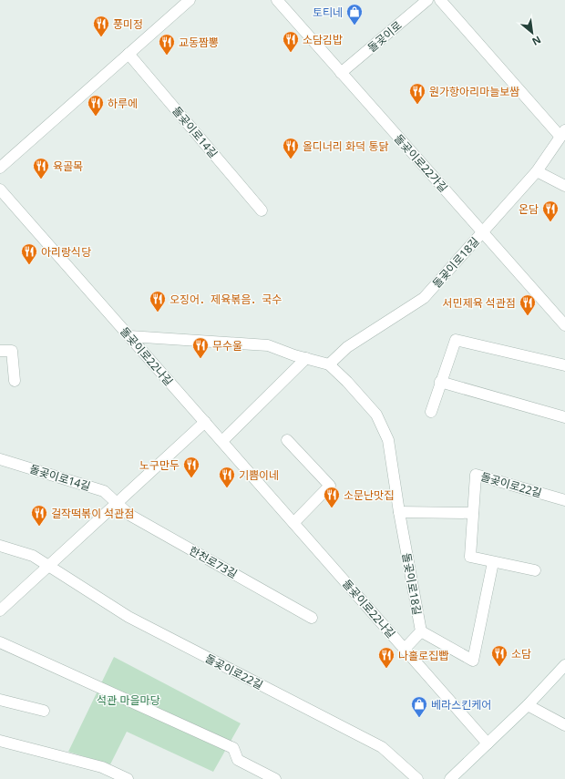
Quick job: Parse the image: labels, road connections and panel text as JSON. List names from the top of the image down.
{
  "streets": {
    "street": [
      "돌곶이로",
      "돌곶이로14길",
      "돌곶이로22가길",
      "돌곶이로18길",
      "돌곶이로22나길",
      "돌곶이로22길",
      "한천로73길"
    ]
  },
  "crossings": [
    ["돌곶이로", "돌곶이로22가길"],
    ["돌곶이로14길", "한천로73길"],
    ["돌곶이로22가길", "돌곶이로18길"]
  ],
  "parks": ["석관 마을마당"],
  "places": {
    "shop": ["토티네", "베라스킨케어"],
    "restaurant": [
      "풍미정",
      "소담김밥",
      "교동짬뽕",
      "원가항아리마늘보쌈",
      "하루에",
      "올디너리 화덕 통닭",
      "육골목",
      "온담",
      "아리랑식당",
      "오징어．제육볶음．국수",
      "서민제육 석관점",
      "무수울",
      "노구만두",
      "기쁨이네",
      "소문난맛집",
      "걸작떡볶이 석관점",
      "소담",
      "나홀로집빱"
    ]
  },
  "north": "bottom right"
}
